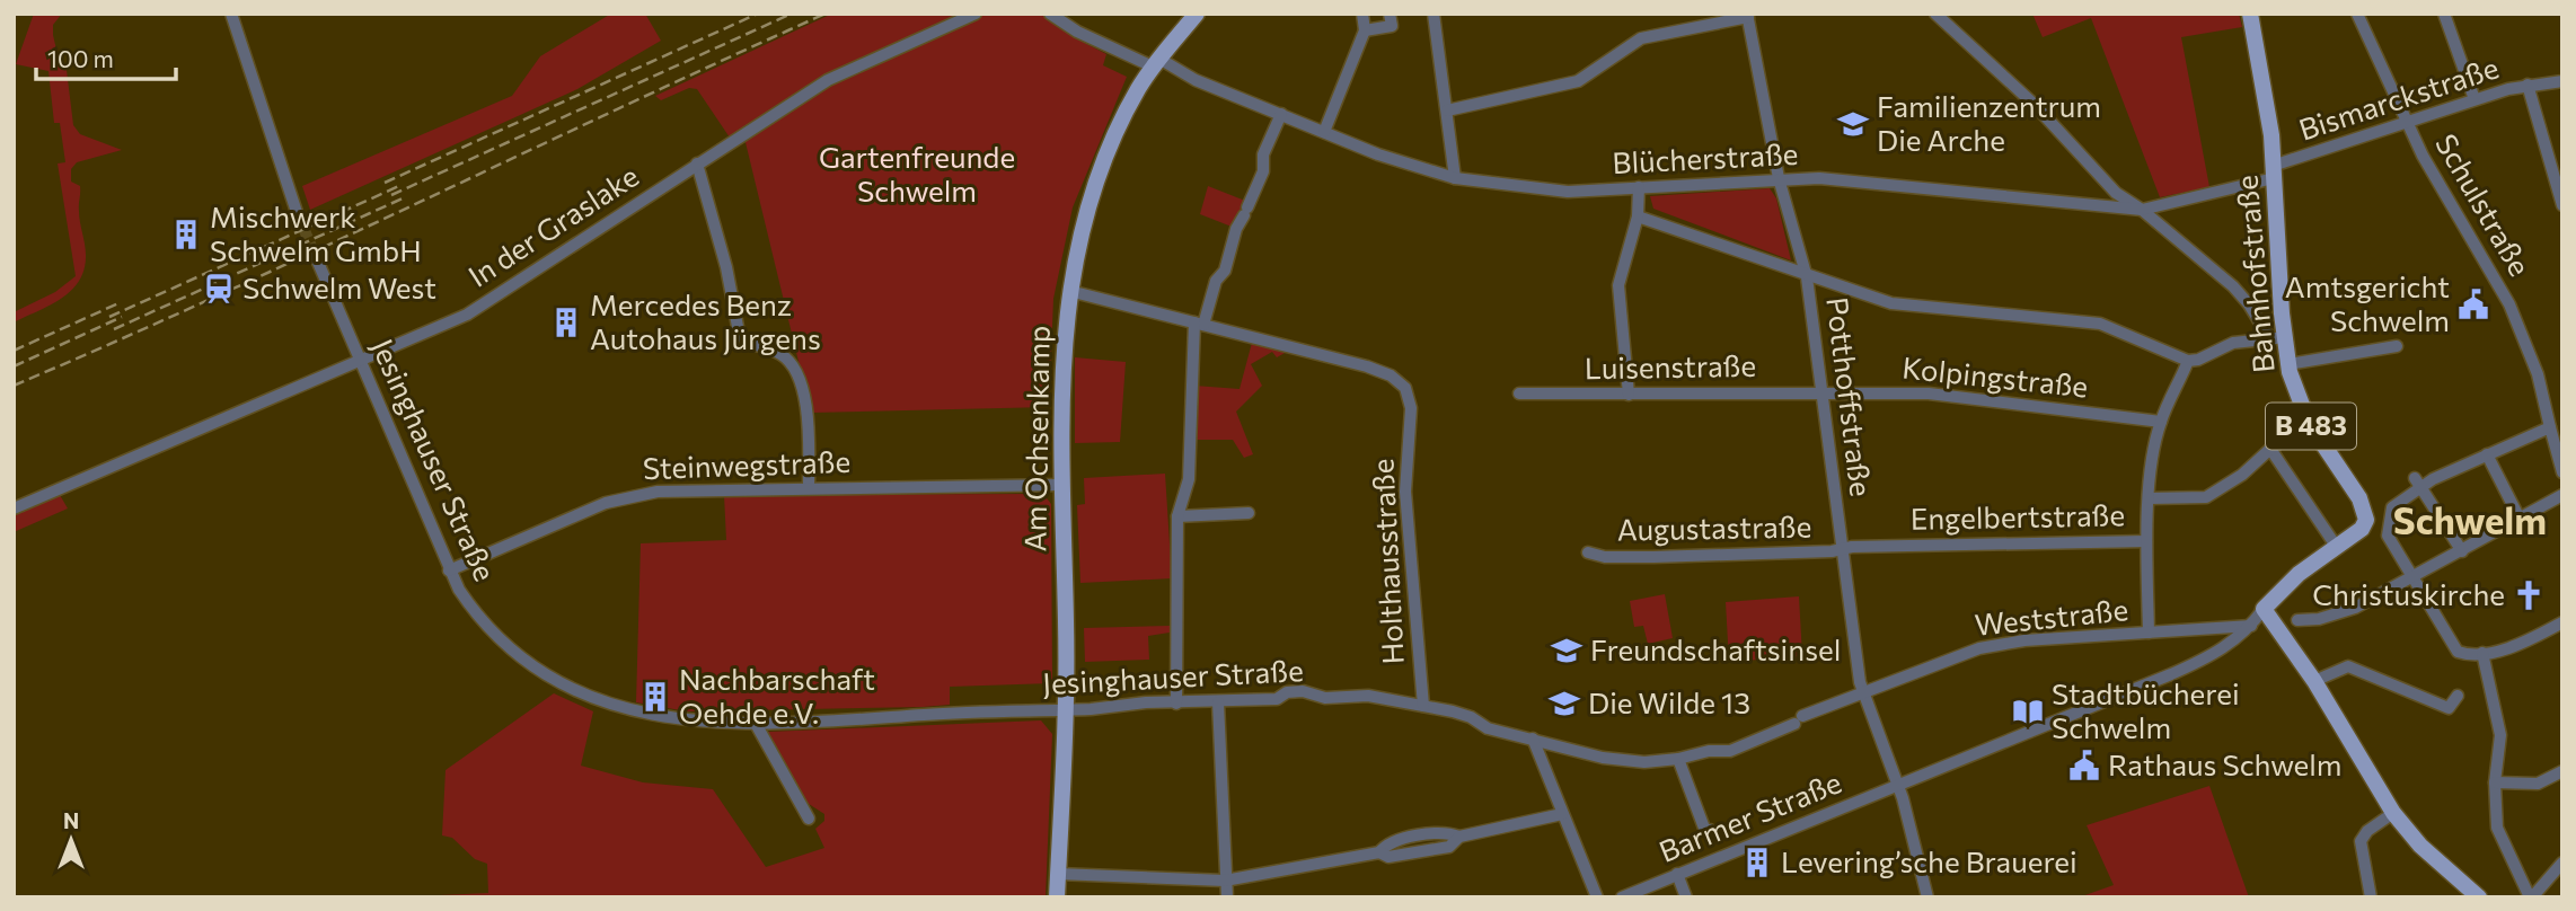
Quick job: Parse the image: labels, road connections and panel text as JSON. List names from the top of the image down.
{
  "streets": {
    "main road": ["Bahnhofstraße", "B 483", "Am Ochsenkamp"],
    "street": [
      "Bismarckstraße",
      "Blücherstraße",
      "Schulstraße",
      "In der Graslake",
      "Luisenstraße",
      "Kolpingstraße",
      "Potthoffstraße",
      "Jesinghauser Straße",
      "Steinwegstraße",
      "Engelbertstraße",
      "Augustastraße",
      "Holthausstraße",
      "Weststraße",
      "Barmer Straße"
    ]
  },
  "crossings": [
    ["Bismarckstraße", "Blücherstraße"],
    ["Bismarckstraße", "Schulstraße"],
    ["Bismarckstraße", "Bahnhofstraße"],
    ["Blücherstraße", "Bahnhofstraße"],
    ["Blücherstraße", "Potthoffstraße"],
    ["Blücherstraße", "Am Ochsenkamp"],
    ["In der Graslake", "Jesinghauser Straße"],
    ["Luisenstraße", "Kolpingstraße"],
    ["Luisenstraße", "Potthoffstraße"],
    ["Kolpingstraße", "Potthoffstraße"],
    ["Potthoffstraße", "Jesinghauser Straße"],
    ["Potthoffstraße", "Engelbertstraße"],
    ["Potthoffstraße", "Augustastraße"],
    ["Potthoffstraße", "Weststraße"],
    ["Potthoffstraße", "Barmer Straße"],
    ["Am Ochsenkamp", "Jesinghauser Straße"],
    ["Am Ochsenkamp", "Steinwegstraße"],
    ["Jesinghauser Straße", "Steinwegstraße"],
    ["Jesinghauser Straße", "Holthausstraße"],
    ["Jesinghauser Straße", "Weststraße"],
    ["Engelbertstraße", "Augustastraße"],
    ["Weststraße", "Barmer Straße"]
  ],
  "districts": ["Schwelm"],
  "parks": ["Gartenfreunde Schwelm"],
  "places": {
    "school or university": ["Familienzentrum Die Arche", "Freundschaftsinsel", "Die Wilde 13"],
    "building": [
      "Mischwerk Schwelm GmbH",
      "Mercedes Benz Autohaus Jürgens",
      "Nachbarschaft Oehde e.V.",
      "Levering’sche Brauerei"
    ],
    "station": ["Schwelm West"],
    "public building": ["Amtsgericht Schwelm", "Rathaus Schwelm"],
    "church": ["Christuskirche"],
    "library": ["Stadtbücherei Schwelm"]
  },
  "scale_bar": "100 m",
  "north": "top"
}
